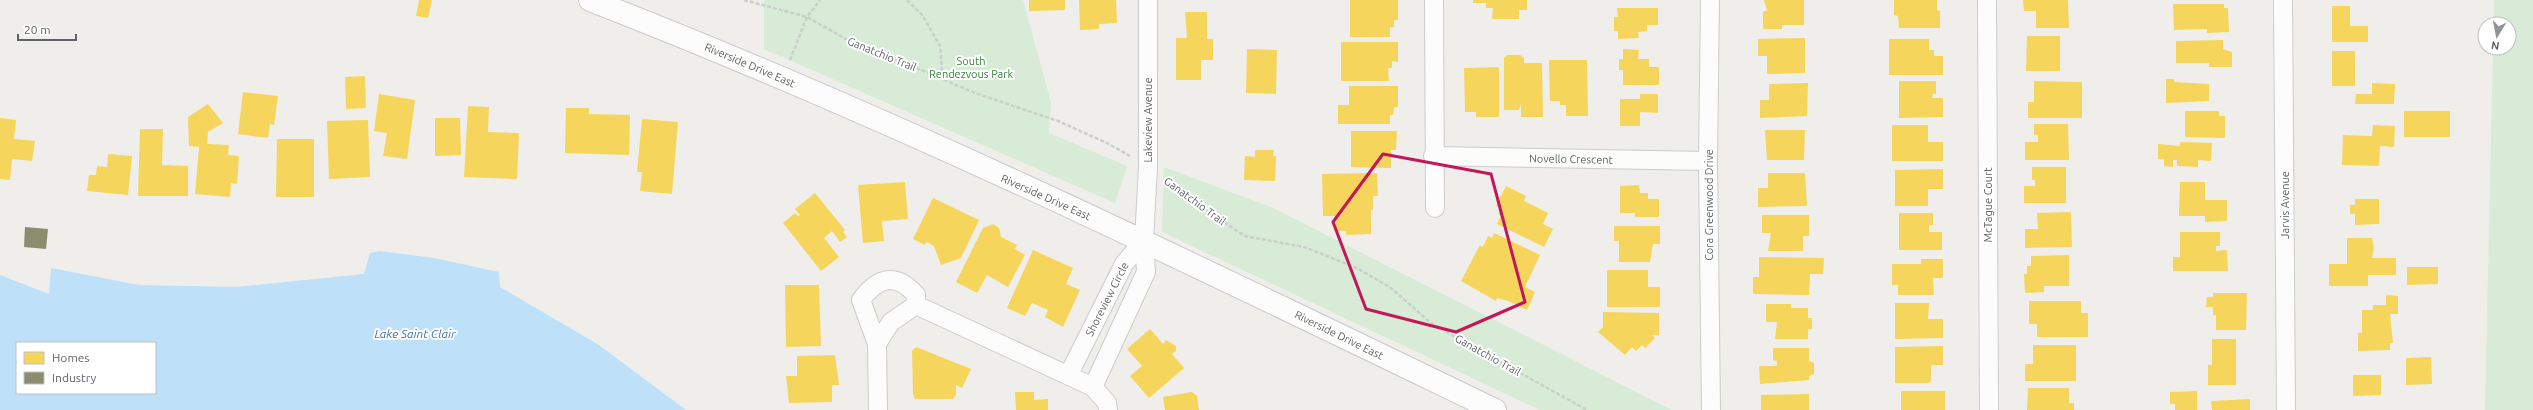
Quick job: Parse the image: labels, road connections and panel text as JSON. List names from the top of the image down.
{
  "streets": {
    "main road": ["Riverside Drive East"],
    "street": [
      "Lakeview Avenue",
      "Novello Crescent",
      "Cora Greenwood Drive",
      "McTague Court",
      "Jarvis Avenue",
      "Shoreview Circle"
    ],
    "path": ["Ganatchio Trail"]
  },
  "crossings": [
    ["Ganatchio Trail", "Lakeview Avenue"],
    ["Riverside Drive East", "Lakeview Avenue"],
    ["Riverside Drive East", "Shoreview Circle"],
    ["Lakeview Avenue", "Shoreview Circle"],
    ["Novello Crescent", "Cora Greenwood Drive"]
  ],
  "water": ["Lake Saint Clair"],
  "parks": ["South Rendezvous Park"],
  "legend": ["Homes", "Industry"],
  "scale_bar": "20 m",
  "north": "bottom"
}
